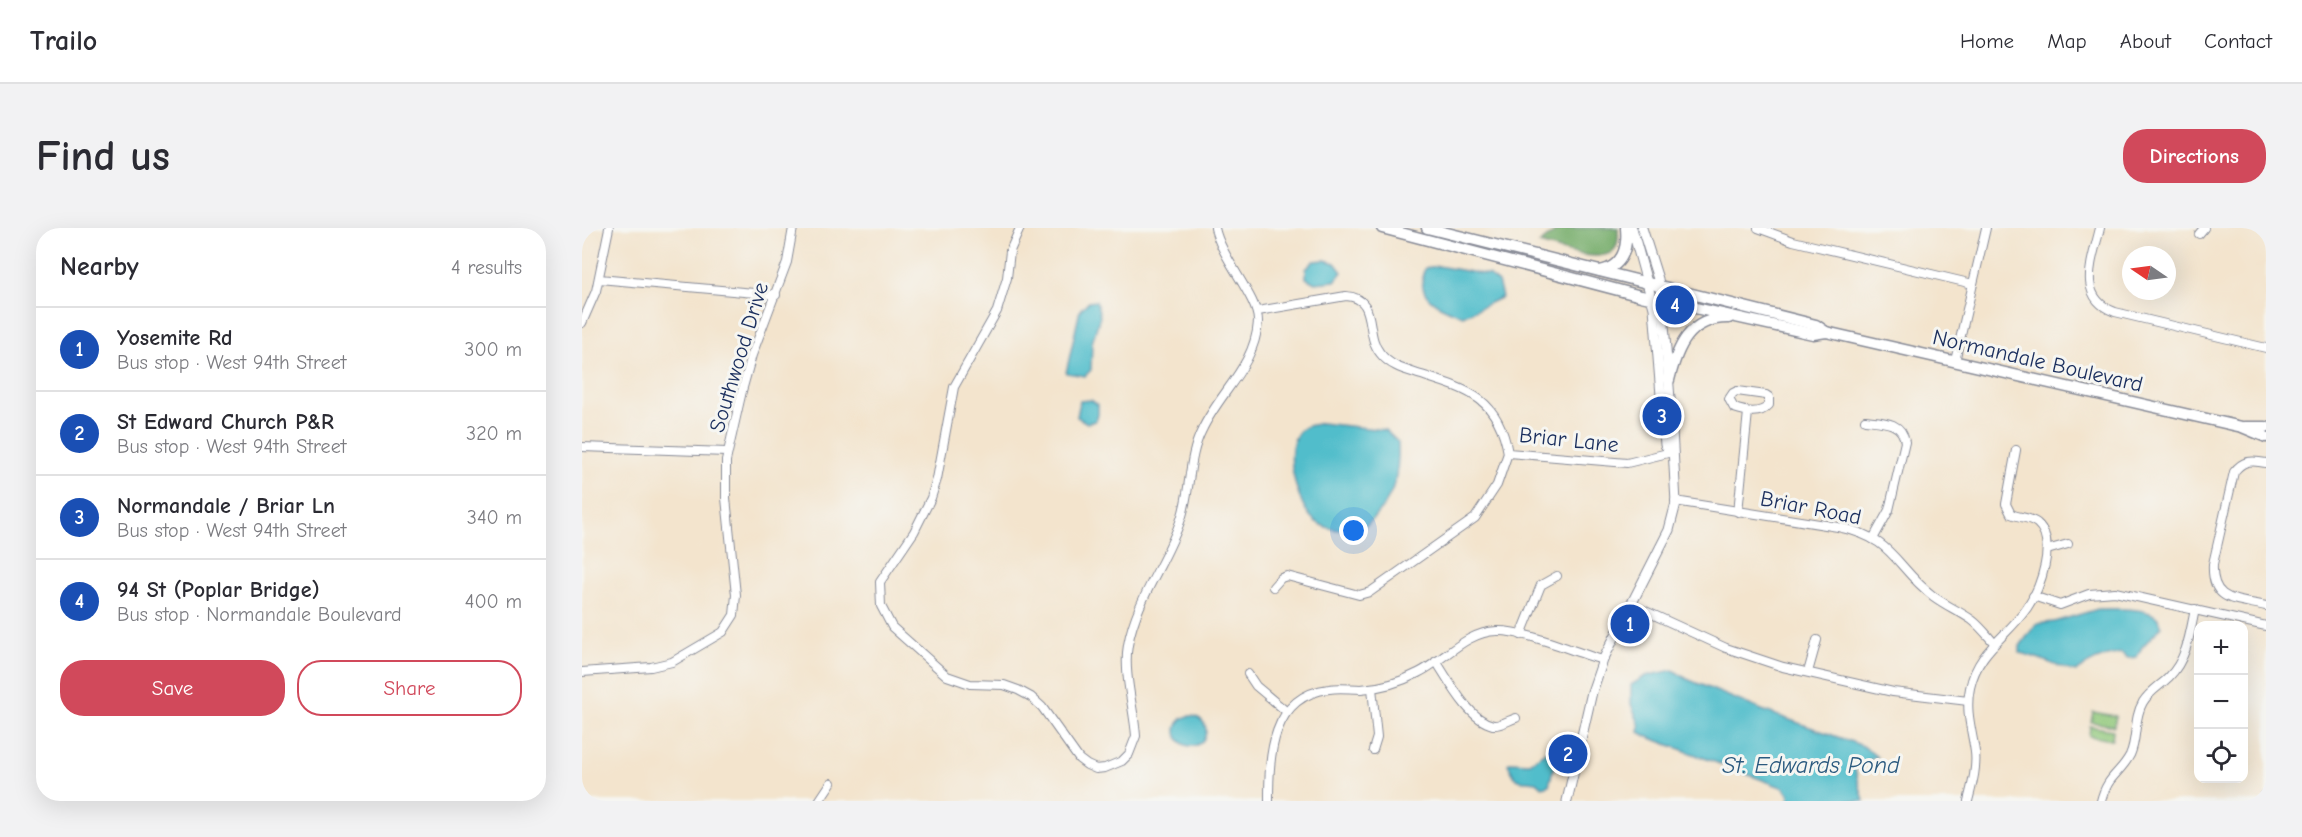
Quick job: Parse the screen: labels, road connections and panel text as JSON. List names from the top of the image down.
{
  "streets": {
    "main road": ["Normandale Boulevard"],
    "street": ["Southwood Drive", "Briar Lane", "Briar Road"]
  },
  "water": ["St. Edwards Pond"],
  "north": "left",
  "page": {
    "header": "Trailo",
    "nav": [
      "Home",
      "Map",
      "About",
      "Contact"
    ],
    "buttons": [
      "Directions",
      ["Save", "Share"]
    ],
    "title": "Find us",
    "heading": ["Nearby", "4 results"],
    "pins": [
      "4",
      "3",
      "1",
      "2"
    ],
    "list": [
      {
        "mark": "1",
        "name": "Yosemite Rd",
        "note": "Bus stop · West 94th Street",
        "value": "300 m"
      },
      {
        "mark": "2",
        "name": "St Edward Church P&R",
        "note": "Bus stop · West 94th Street",
        "value": "320 m"
      },
      {
        "mark": "3",
        "name": "Normandale / Briar Ln",
        "note": "Bus stop · West 94th Street",
        "value": "340 m"
      },
      {
        "mark": "4",
        "name": "94 St (Poplar Bridge)",
        "note": "Bus stop · Normandale Boulevard",
        "value": "400 m"
      }
    ],
    "map_buttons": ["+", "−"]
  }
}
